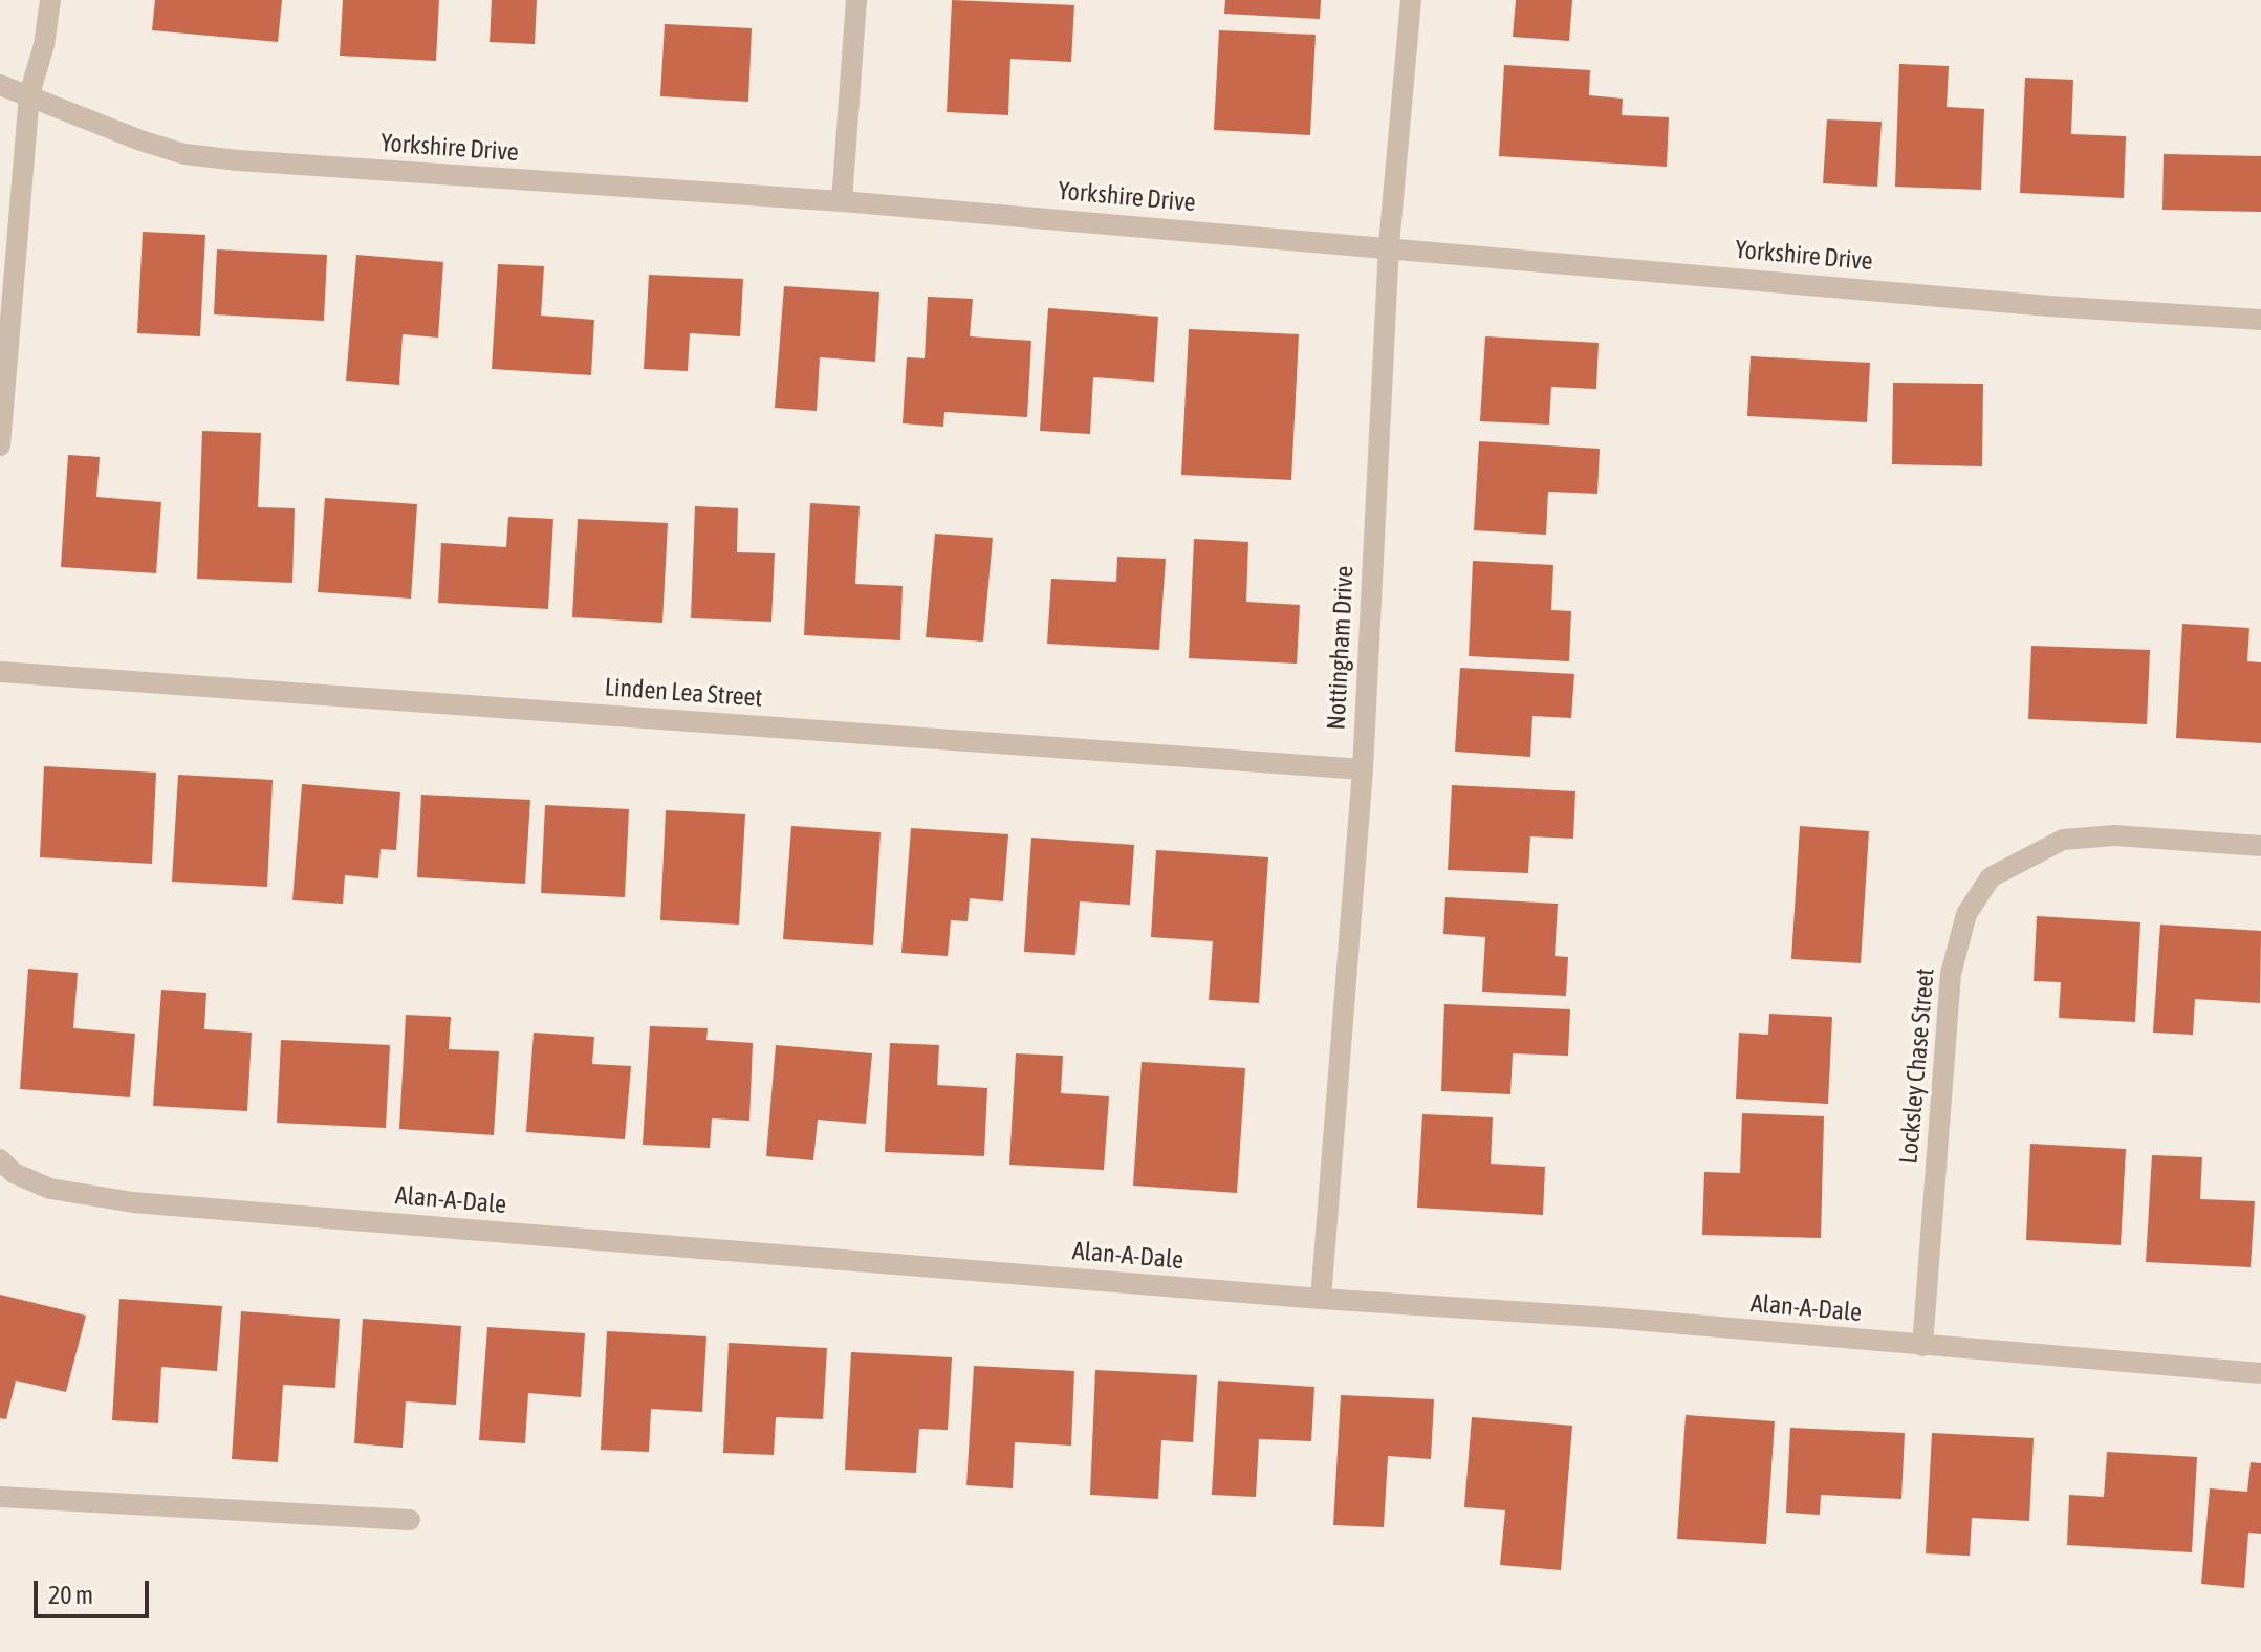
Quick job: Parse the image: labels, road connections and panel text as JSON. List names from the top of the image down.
{
  "streets": {
    "street": [
      "Yorkshire Drive",
      "Nottingham Drive",
      "Linden Lea Street",
      "Locksley Chase Street",
      "Alan-A-Dale"
    ]
  },
  "crossings": [
    ["Yorkshire Drive", "Nottingham Drive"],
    ["Nottingham Drive", "Linden Lea Street"],
    ["Nottingham Drive", "Alan-A-Dale"],
    ["Locksley Chase Street", "Alan-A-Dale"]
  ],
  "scale_bar": "20 m"
}
